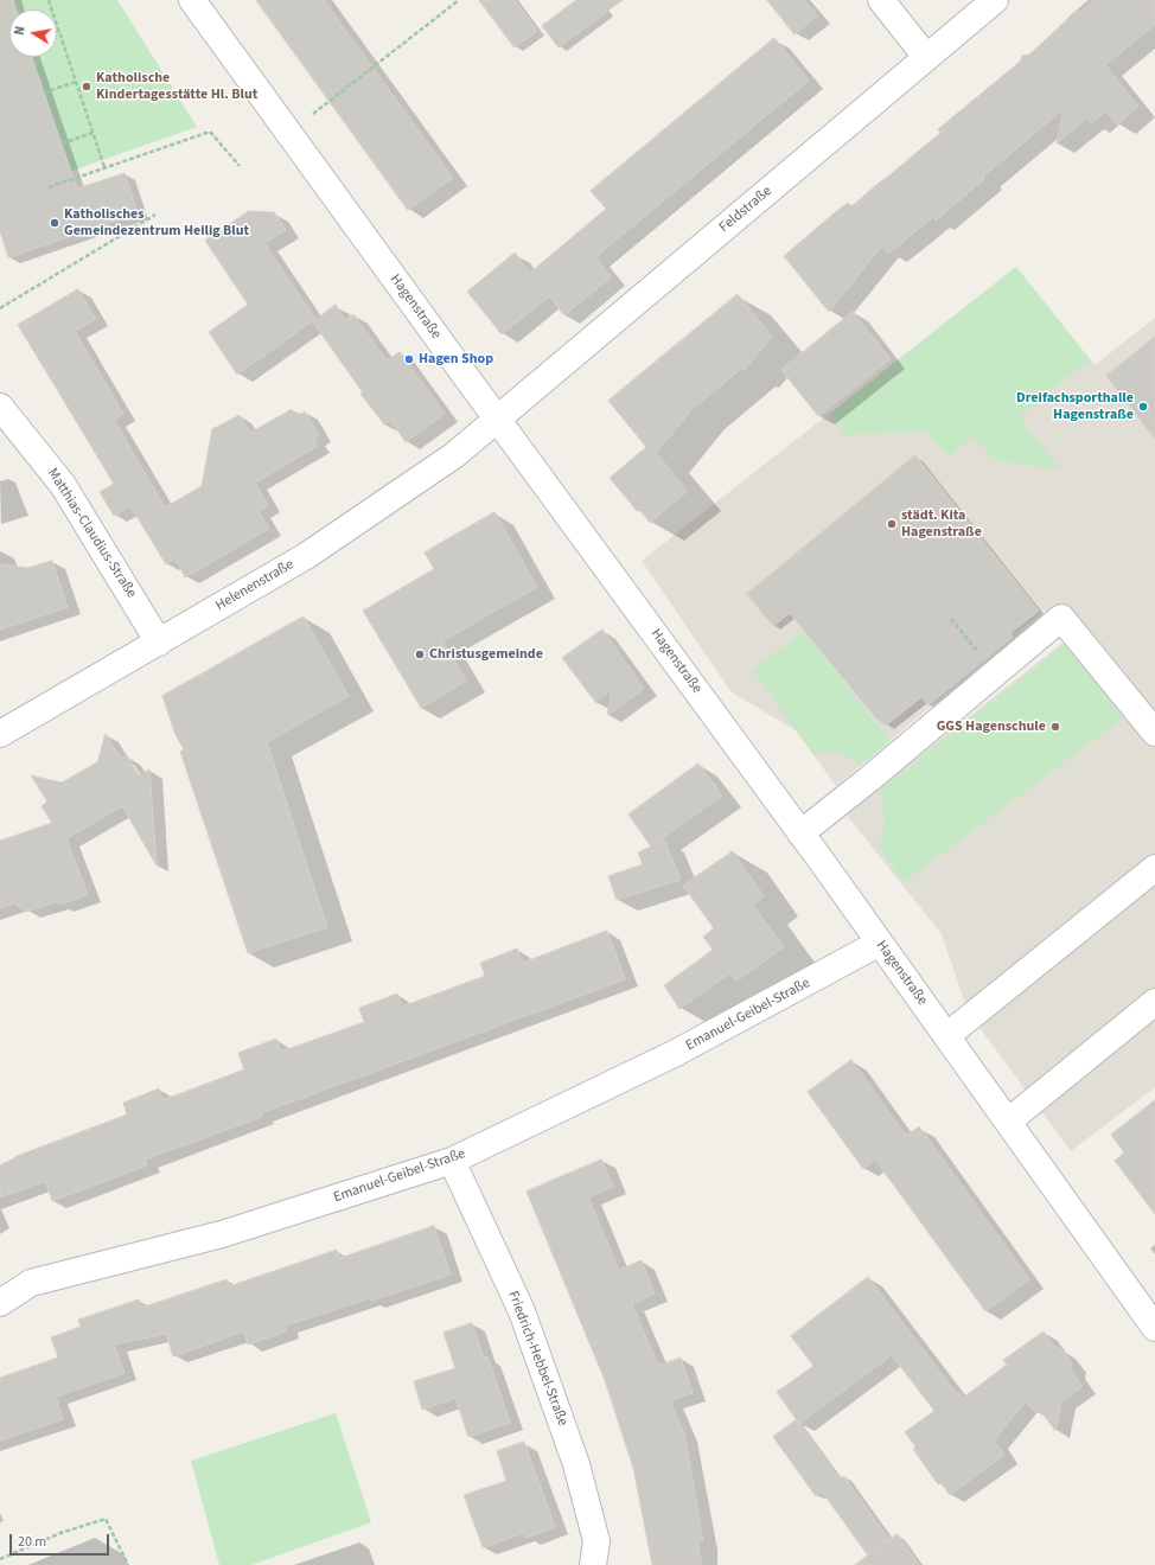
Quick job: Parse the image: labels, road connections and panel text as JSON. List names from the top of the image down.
{
  "streets": {
    "street": [
      "Feldstraße",
      "Hagenstraße",
      "Matthias-Claudius-Straße",
      "Helenenstraße",
      "Emanuel-Geibel-Straße",
      "Friedrich-Hebbel-Straße"
    ]
  },
  "crossings": [
    ["Feldstraße", "Hagenstraße"],
    ["Feldstraße", "Helenenstraße"],
    ["Hagenstraße", "Helenenstraße"],
    ["Hagenstraße", "Emanuel-Geibel-Straße"],
    ["Matthias-Claudius-Straße", "Helenenstraße"],
    ["Emanuel-Geibel-Straße", "Friedrich-Hebbel-Straße"]
  ],
  "places": [
    "Katholische Kindertagesstätte Hl. Blut",
    "Katholisches Gemeindezentrum Heilig Blut",
    "Hagen Shop",
    "Dreifachsporthalle Hagenstraße",
    "städt. Kita Hagenstraße",
    "Christusgemeinde",
    "GGS Hagenschule"
  ],
  "scale_bar": "20 m",
  "north": "left"
}
